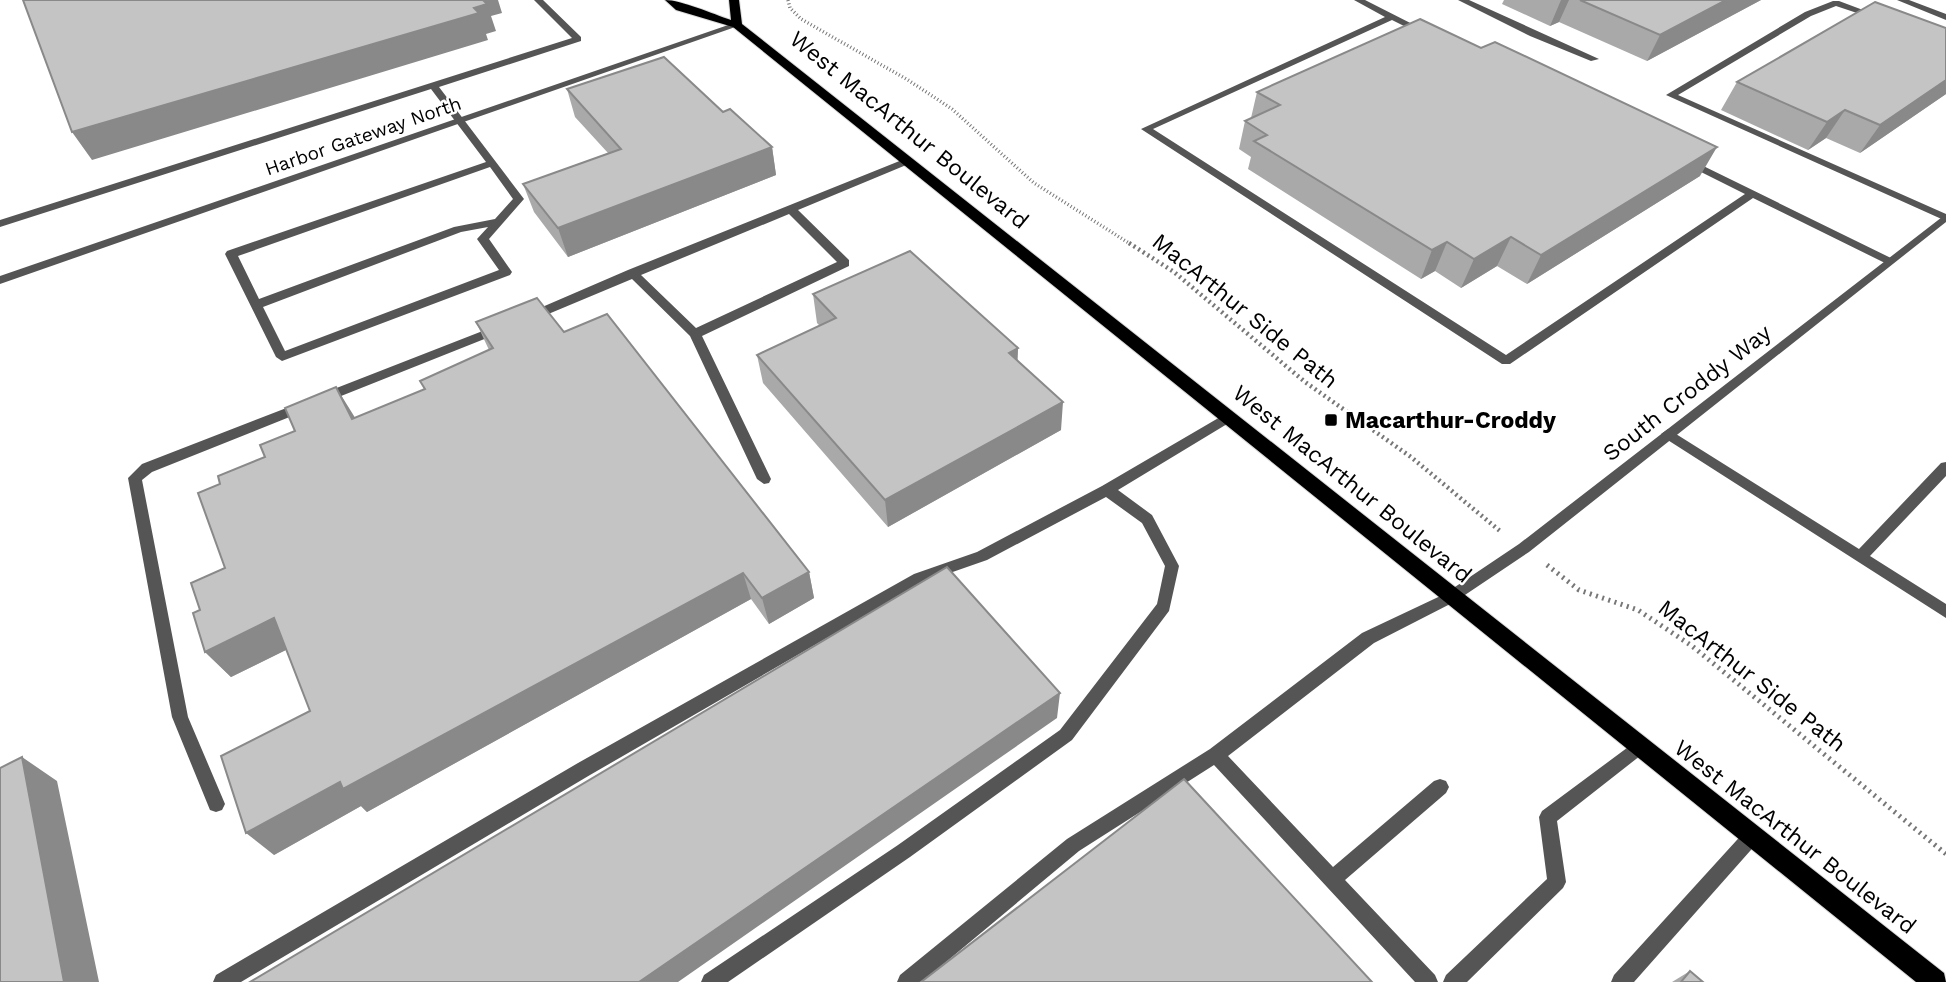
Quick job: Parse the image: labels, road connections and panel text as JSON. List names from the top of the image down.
{
  "streets": {
    "main road": ["West MacArthur Boulevard"],
    "street": ["Harbor Gateway North", "South Croddy Way"],
    "path": ["MacArthur Side Path"]
  },
  "crossings": [
    ["West MacArthur Boulevard", "Harbor Gateway North"],
    ["West MacArthur Boulevard", "South Croddy Way"],
    ["MacArthur Side Path", "South Croddy Way"]
  ],
  "places": {
    "transit": ["Macarthur-Croddy"]
  }
}
